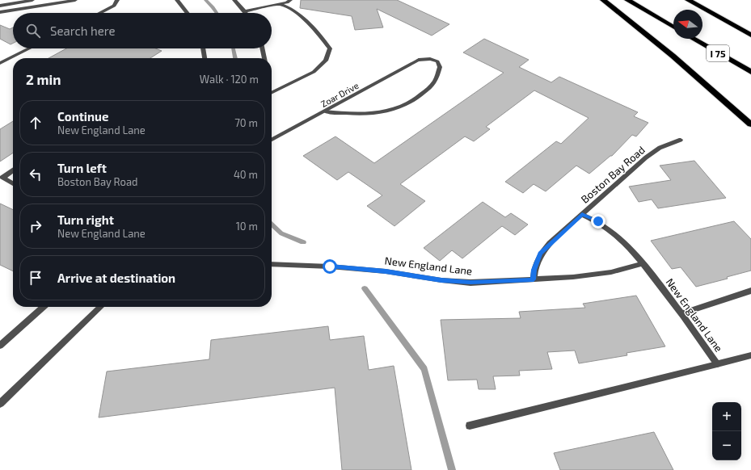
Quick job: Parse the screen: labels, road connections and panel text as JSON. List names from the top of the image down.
{
  "streets": {
    "highway": ["I 75"],
    "street": ["Zoar Drive", "Boston Bay Road", "New England Lane"]
  },
  "crossings": [
    ["Boston Bay Road", "New England Lane"]
  ],
  "north": "left",
  "page": {
    "search": "Search here",
    "heading": ["2 min", "Walk · 120 m"],
    "list": [
      ["Continue", "New England Lane", "70 m"],
      ["Turn left", "Boston Bay Road", "40 m"],
      ["Turn right", "New England Lane", "10 m"],
      "Arrive at destination"
    ],
    "map_buttons": ["+", "−"]
  }
}
